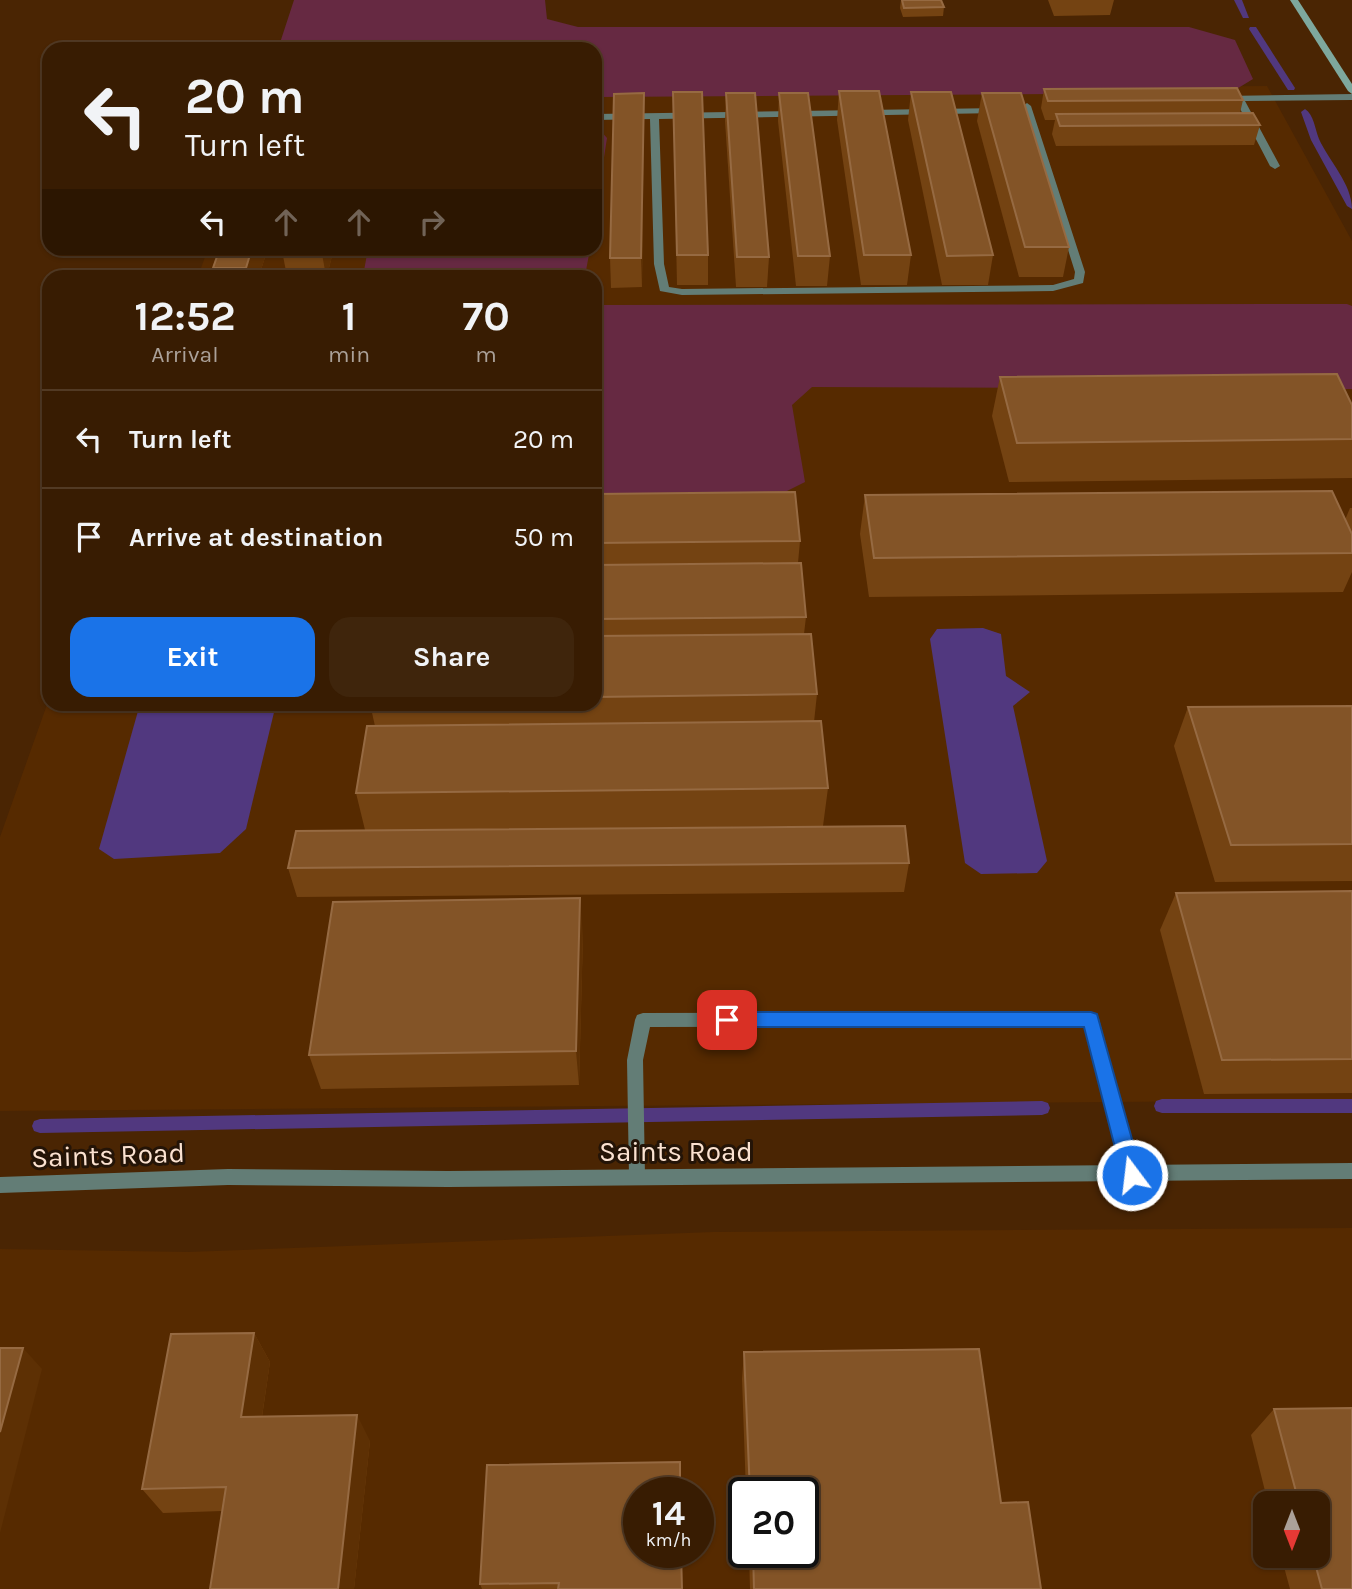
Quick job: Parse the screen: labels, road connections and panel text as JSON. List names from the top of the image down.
{
  "streets": {
    "street": ["Saints Road"]
  },
  "north": "bottom",
  "page": {
    "turn": ["20 m", "Turn left"],
    "eta": [
      "12:52",
      "Arrival",
      "1",
      "min",
      "70",
      "m"
    ],
    "list": [
      {
        "name": "Turn left",
        "value": "20 m"
      },
      {
        "name": "Arrive at destination",
        "value": "50 m"
      }
    ],
    "buttons": ["Exit", "Share"],
    "speed": "14 km/h",
    "limit": "20"
  }
}
